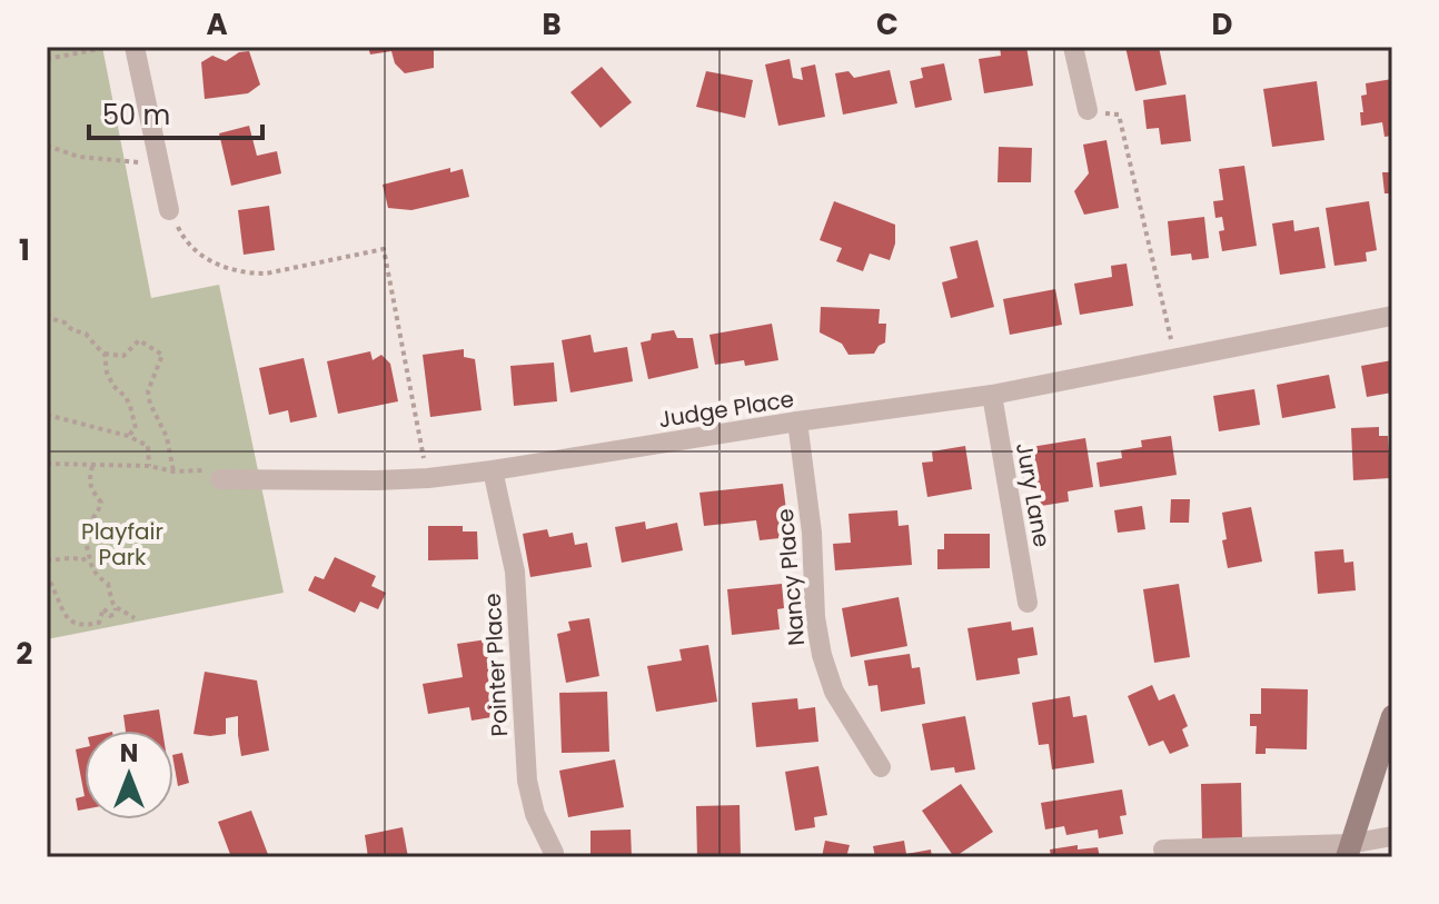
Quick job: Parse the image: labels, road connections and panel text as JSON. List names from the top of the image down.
{
  "streets": {
    "street": [
      "Judge Place",
      "Jury Lane",
      "Nancy Place",
      "Pointer Place"
    ]
  },
  "crossings": [
    ["Judge Place", "Jury Lane"],
    ["Judge Place", "Nancy Place"],
    ["Judge Place", "Pointer Place"]
  ],
  "parks": ["Playfair Park"],
  "scale_bar": "50 m",
  "north": "top",
  "grid": {
    "columns": [
      "A",
      "B",
      "C",
      "D"
    ],
    "rows": ["1", "2"]
  }
}
